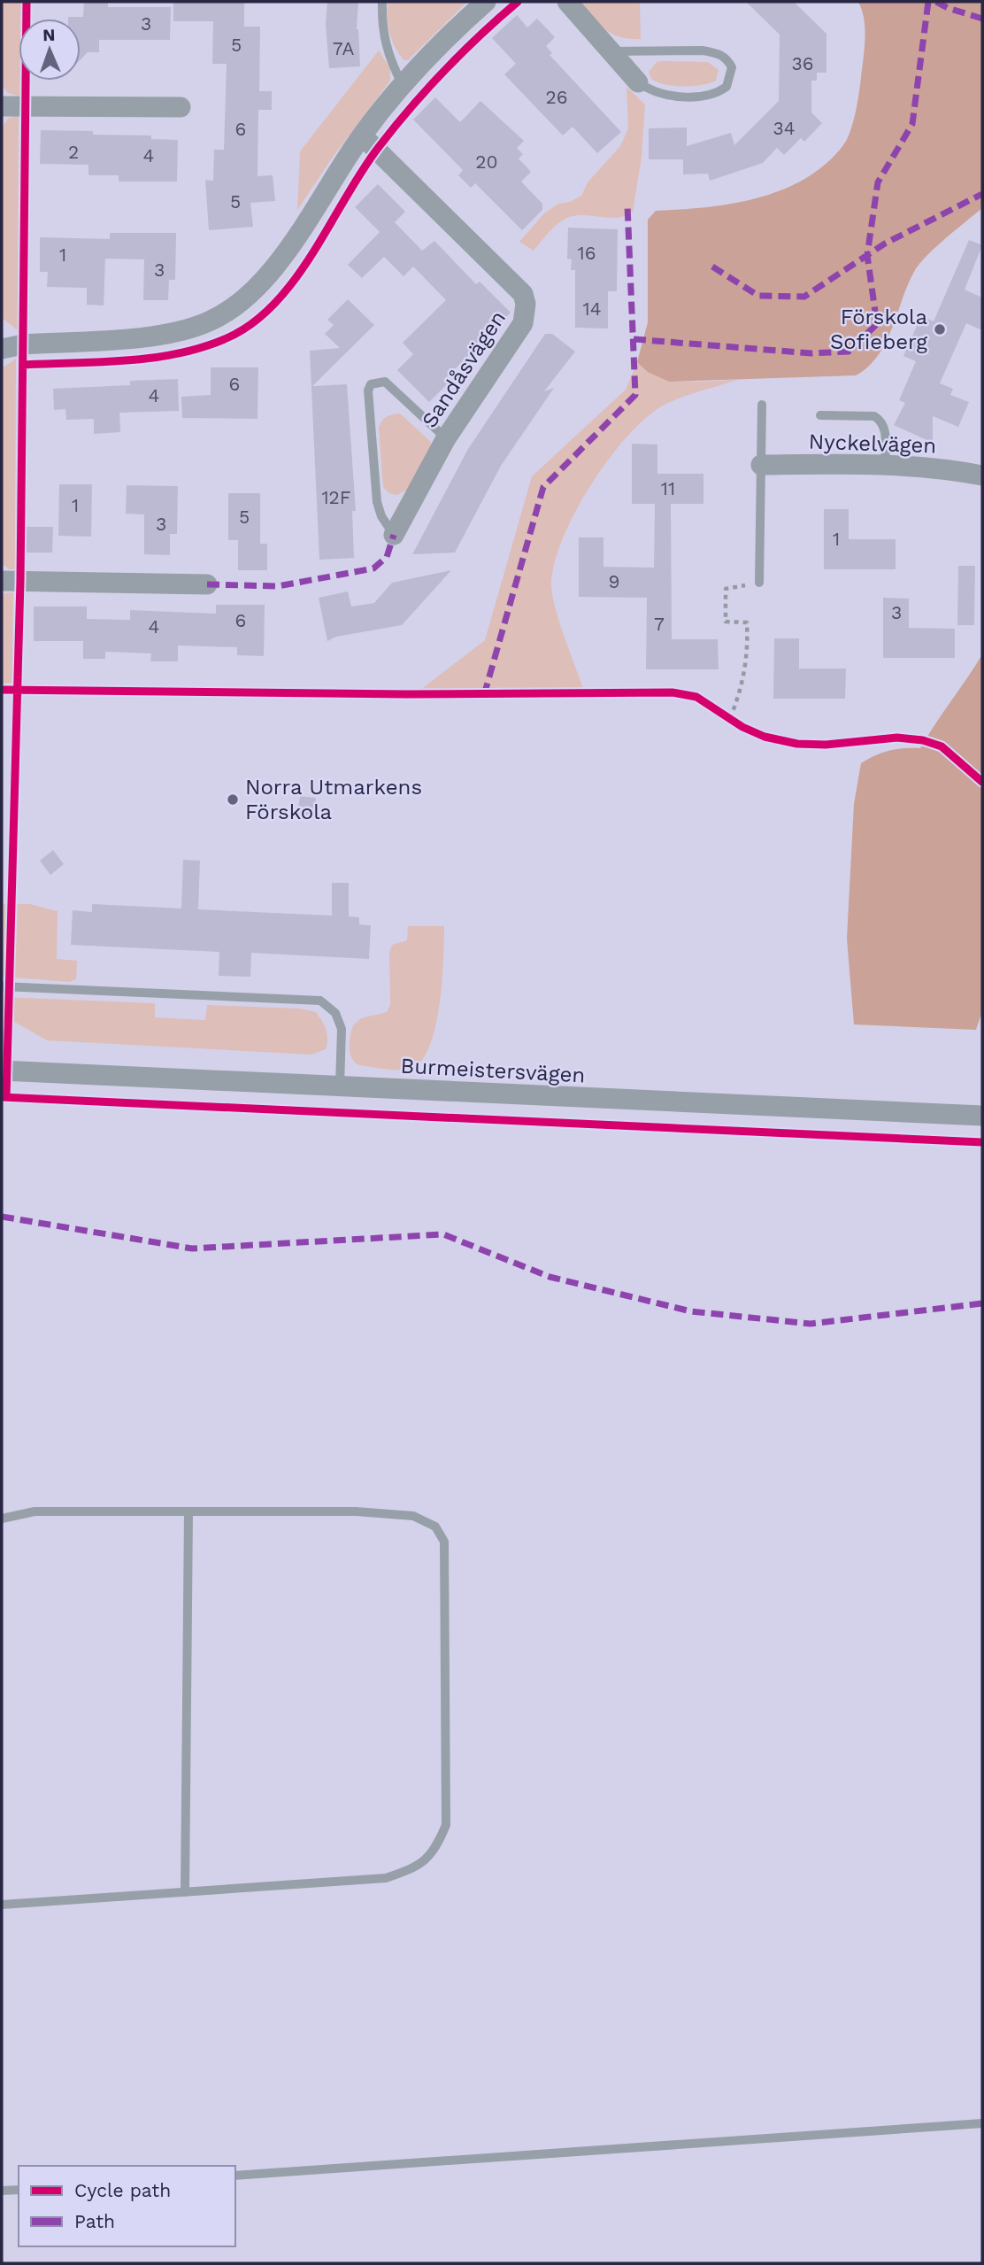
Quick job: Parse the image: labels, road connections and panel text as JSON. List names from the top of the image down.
{
  "streets": {
    "street": ["Sandåsvägen", "Nyckelvägen", "Burmeistersvägen"]
  },
  "places": ["Förskola Sofieberg", "Norra Utmarkens Förskola"],
  "house_numbers": [
    "3",
    "5",
    "7A",
    "36",
    "26",
    "34",
    "6",
    "2",
    "4",
    "20",
    "5",
    "16",
    "1",
    "3",
    "14",
    "6",
    "4",
    "11",
    "12F",
    "1",
    "5",
    "3",
    "1",
    "9",
    "3",
    "6",
    "7",
    "4"
  ],
  "legend": ["Cycle path", "Path"],
  "north": "top"
}
